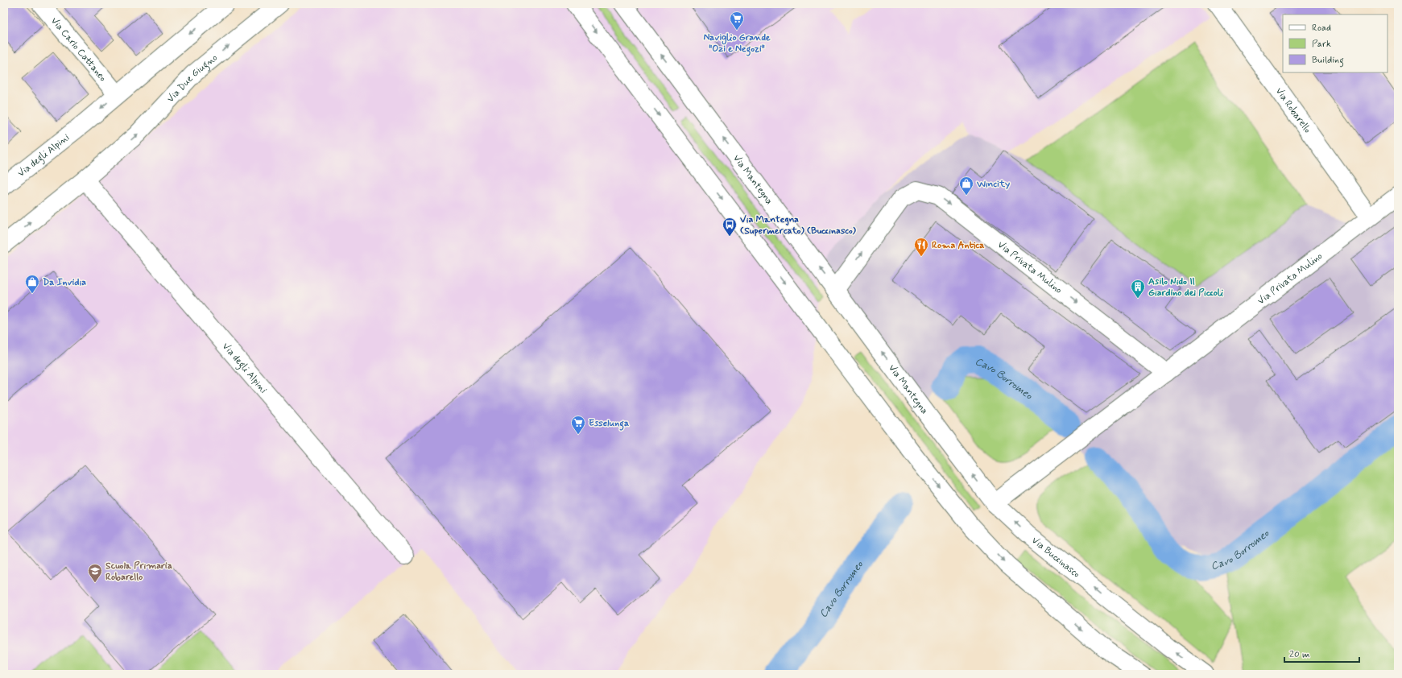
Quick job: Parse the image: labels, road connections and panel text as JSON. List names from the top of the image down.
{
  "streets": {
    "street": [
      "Via Carlo Cattaneo",
      "Via Due Giugno",
      "Via Robarello",
      "Via degli Alpini",
      "Via Mantegna",
      "Via Privata Mulino",
      "Via Buccinasco"
    ]
  },
  "crossings": [
    ["Via Carlo Cattaneo", "Via degli Alpini"],
    ["Via Due Giugno", "Via degli Alpini"],
    ["Via Robarello", "Via Privata Mulino"],
    ["Via Mantegna", "Via Privata Mulino"],
    ["Via Mantegna", "Via Buccinasco"],
    ["Via Privata Mulino", "Via Buccinasco"]
  ],
  "water": ["Cavo Borromeo"],
  "places": {
    "supermarket": ["Naviglio Grande \"Ozi e Negozi\"", "Esselunga"],
    "shop": ["Wincity", "Da Invidia"],
    "bus stop": ["Via Mantegna (Supermercato) (Buccinasco)"],
    "restaurant": ["Roma Antica"],
    "building": ["Asilo Nido Il Giardino dei Piccoli"],
    "school or university": ["Scuola Primaria Robarello"]
  },
  "legend": ["Road", "Park", "Building"],
  "scale_bar": "20 m"
}
